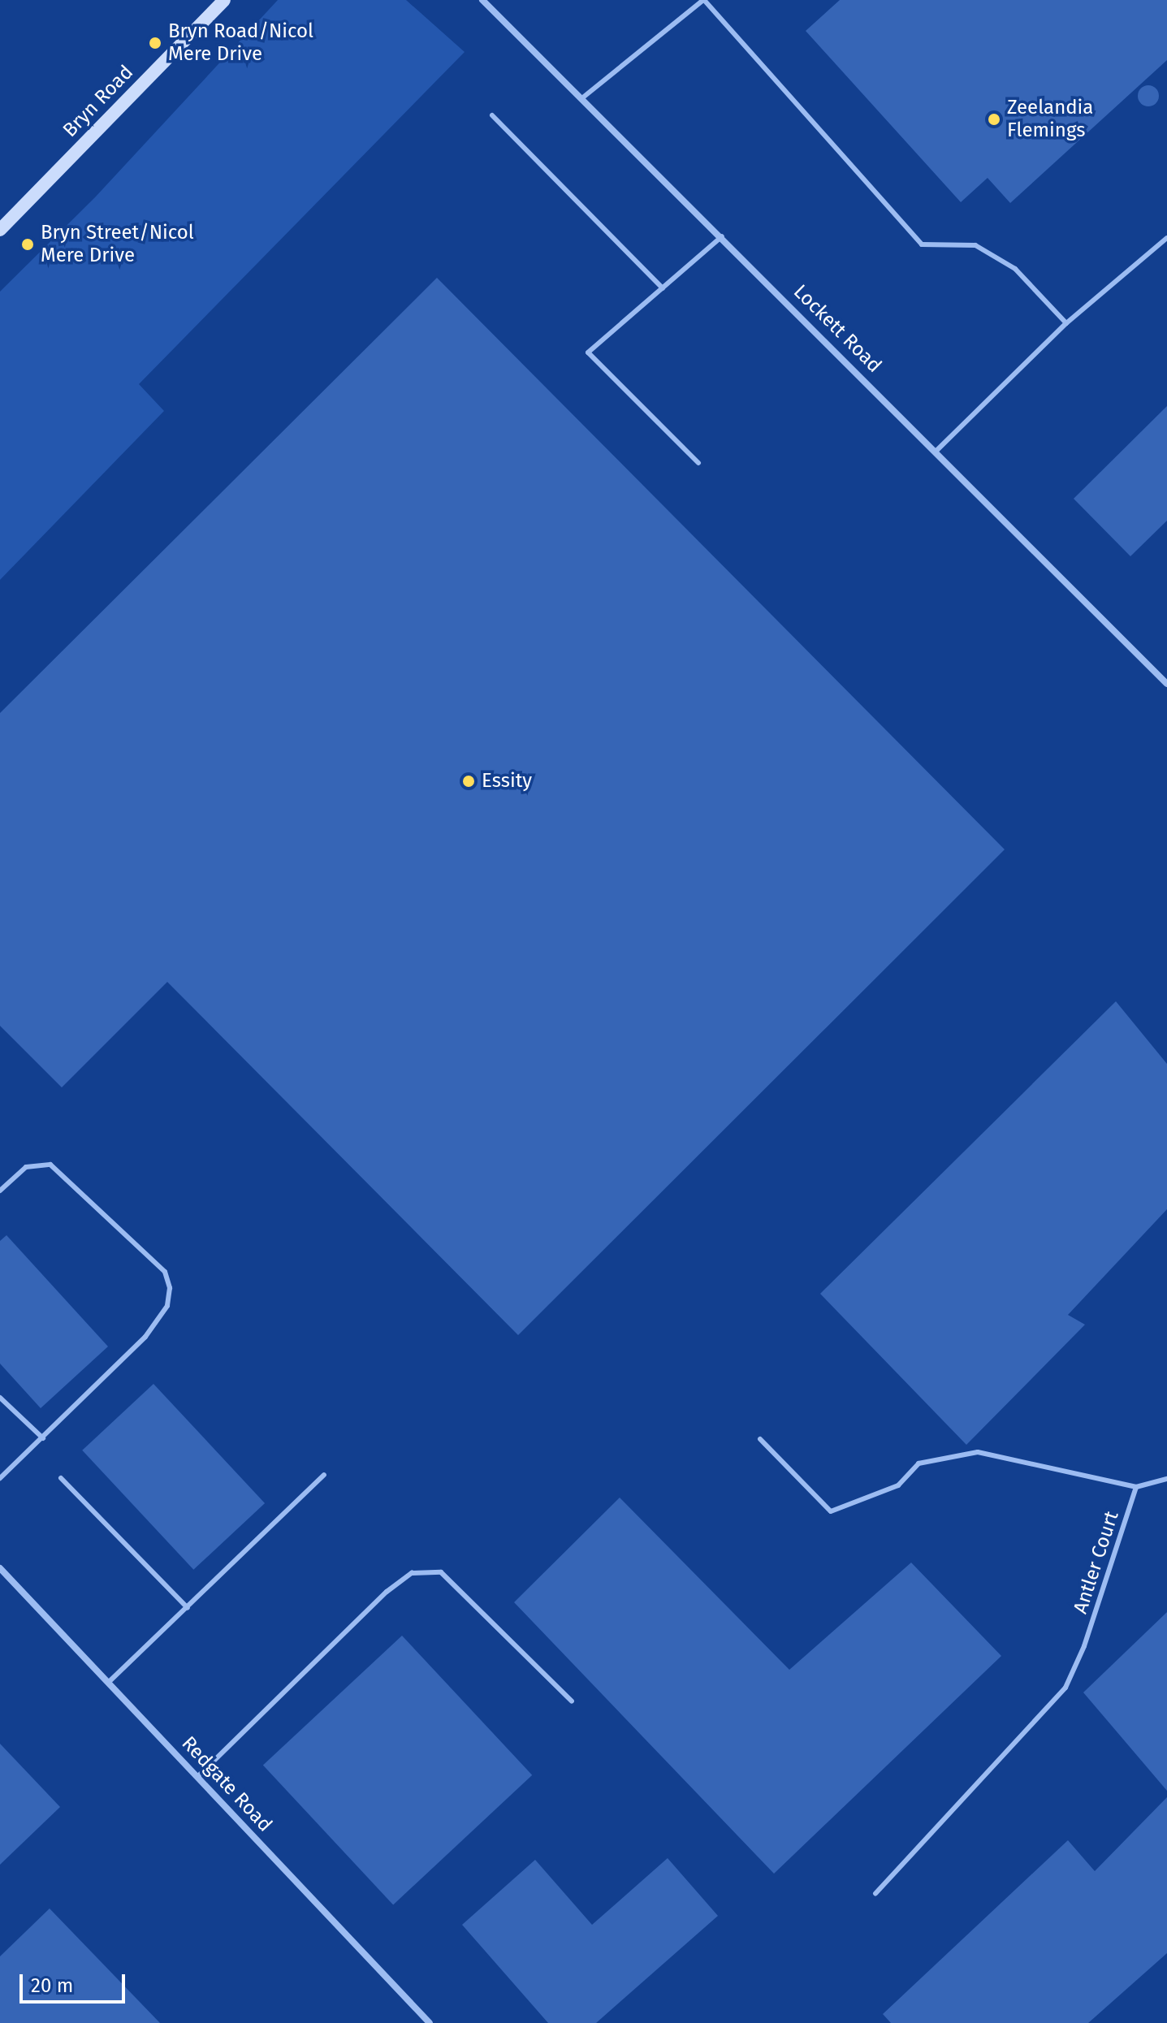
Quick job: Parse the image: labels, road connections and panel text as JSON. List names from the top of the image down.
{
  "streets": {
    "main road": ["Bryn Road"],
    "street": ["Lockett Road", "Redgate Road"],
    "lane": ["Antler Court"]
  },
  "places": [
    "Bryn Road/Nicol Mere Drive",
    "Zeelandia Flemings",
    "Bryn Street/Nicol Mere Drive",
    "Essity"
  ],
  "scale_bar": "20 m"
}
